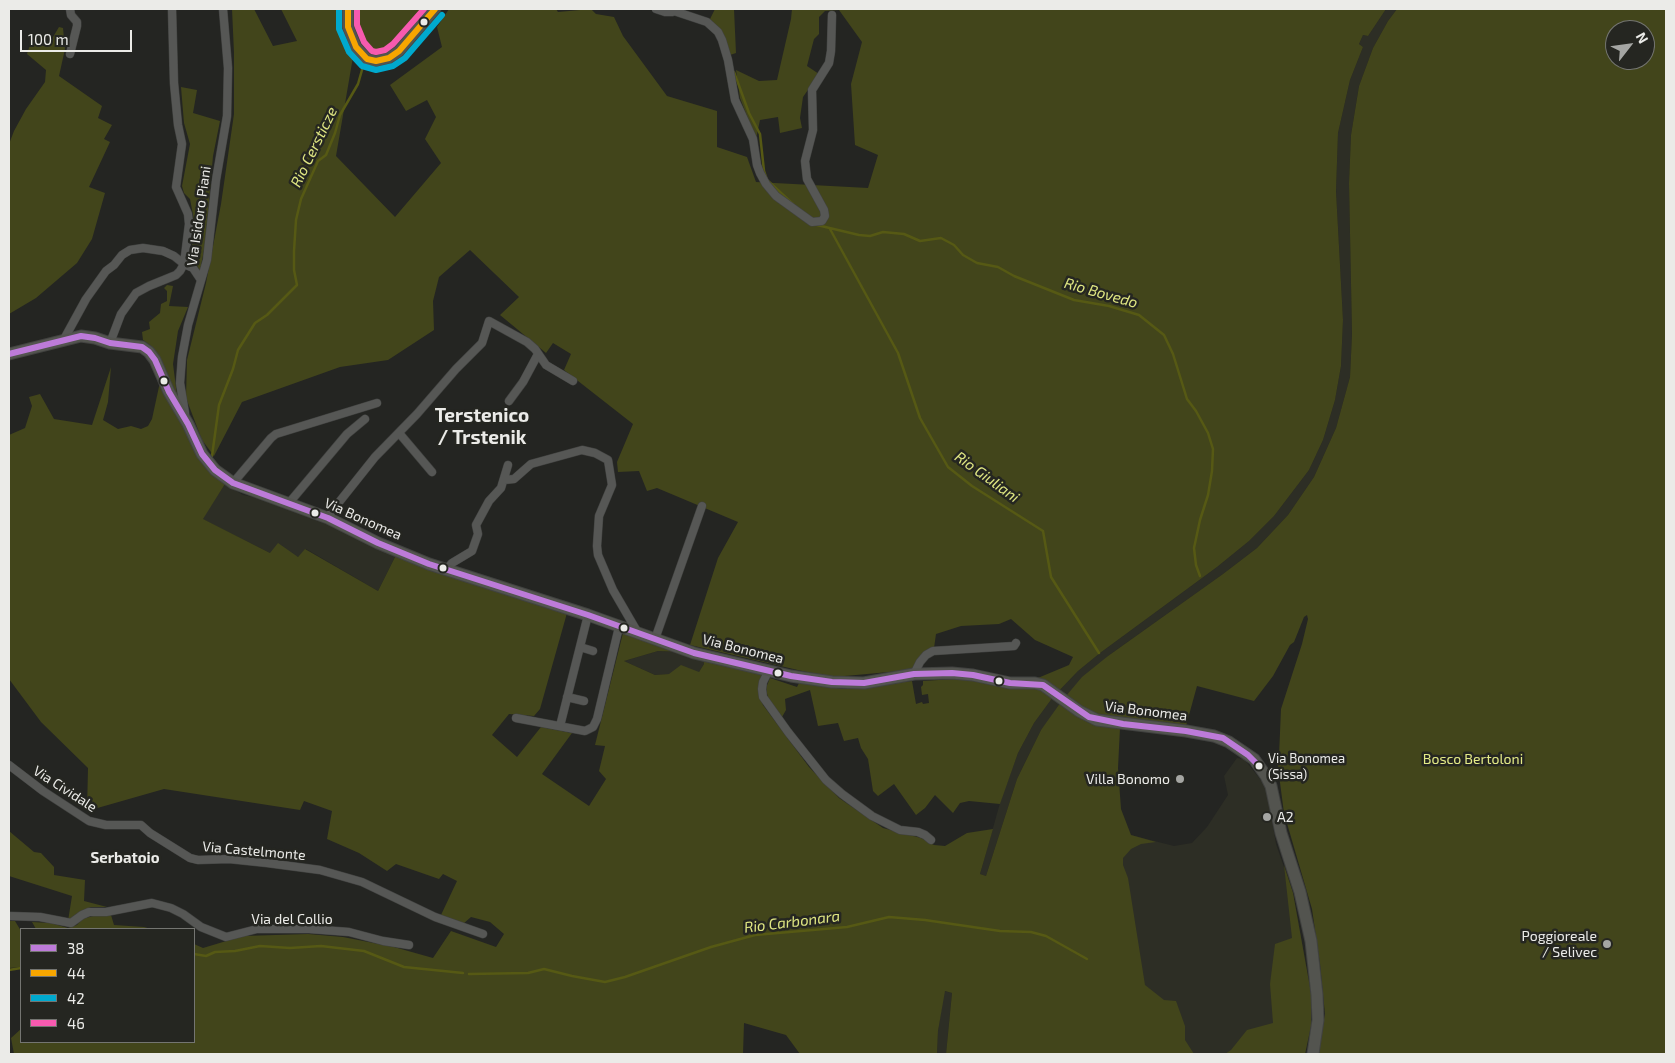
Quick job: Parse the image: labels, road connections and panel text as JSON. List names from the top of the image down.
{
  "streets": {
    "street": [
      "Via Isidoro Piani",
      "Via Bonomea",
      "Via Cividale",
      "Via Castelmonte",
      "Via del Collio"
    ]
  },
  "crossings": [
    ["Via Isidoro Piani", "Via Bonomea"],
    ["Via Cividale", "Via Castelmonte"]
  ],
  "districts": ["Terstenico / Trstenik", "Serbatoio"],
  "water": [
    "Rio Cersticze",
    "Rio Bovedo",
    "Rio Giuliani",
    "Rio Carbonara"
  ],
  "parks": ["Bosco Bertoloni"],
  "places": [
    "Via Bonomea (Sissa)",
    "Villa Bonomo",
    "A2",
    "Poggioreale / Selivec"
  ],
  "lines": [
    "transit line 44",
    "transit line 42",
    "transit line 46",
    "transit line 38"
  ],
  "legend": [
    "38",
    "44",
    "42",
    "46"
  ],
  "scale_bar": "100 m",
  "north": "top right"
}
